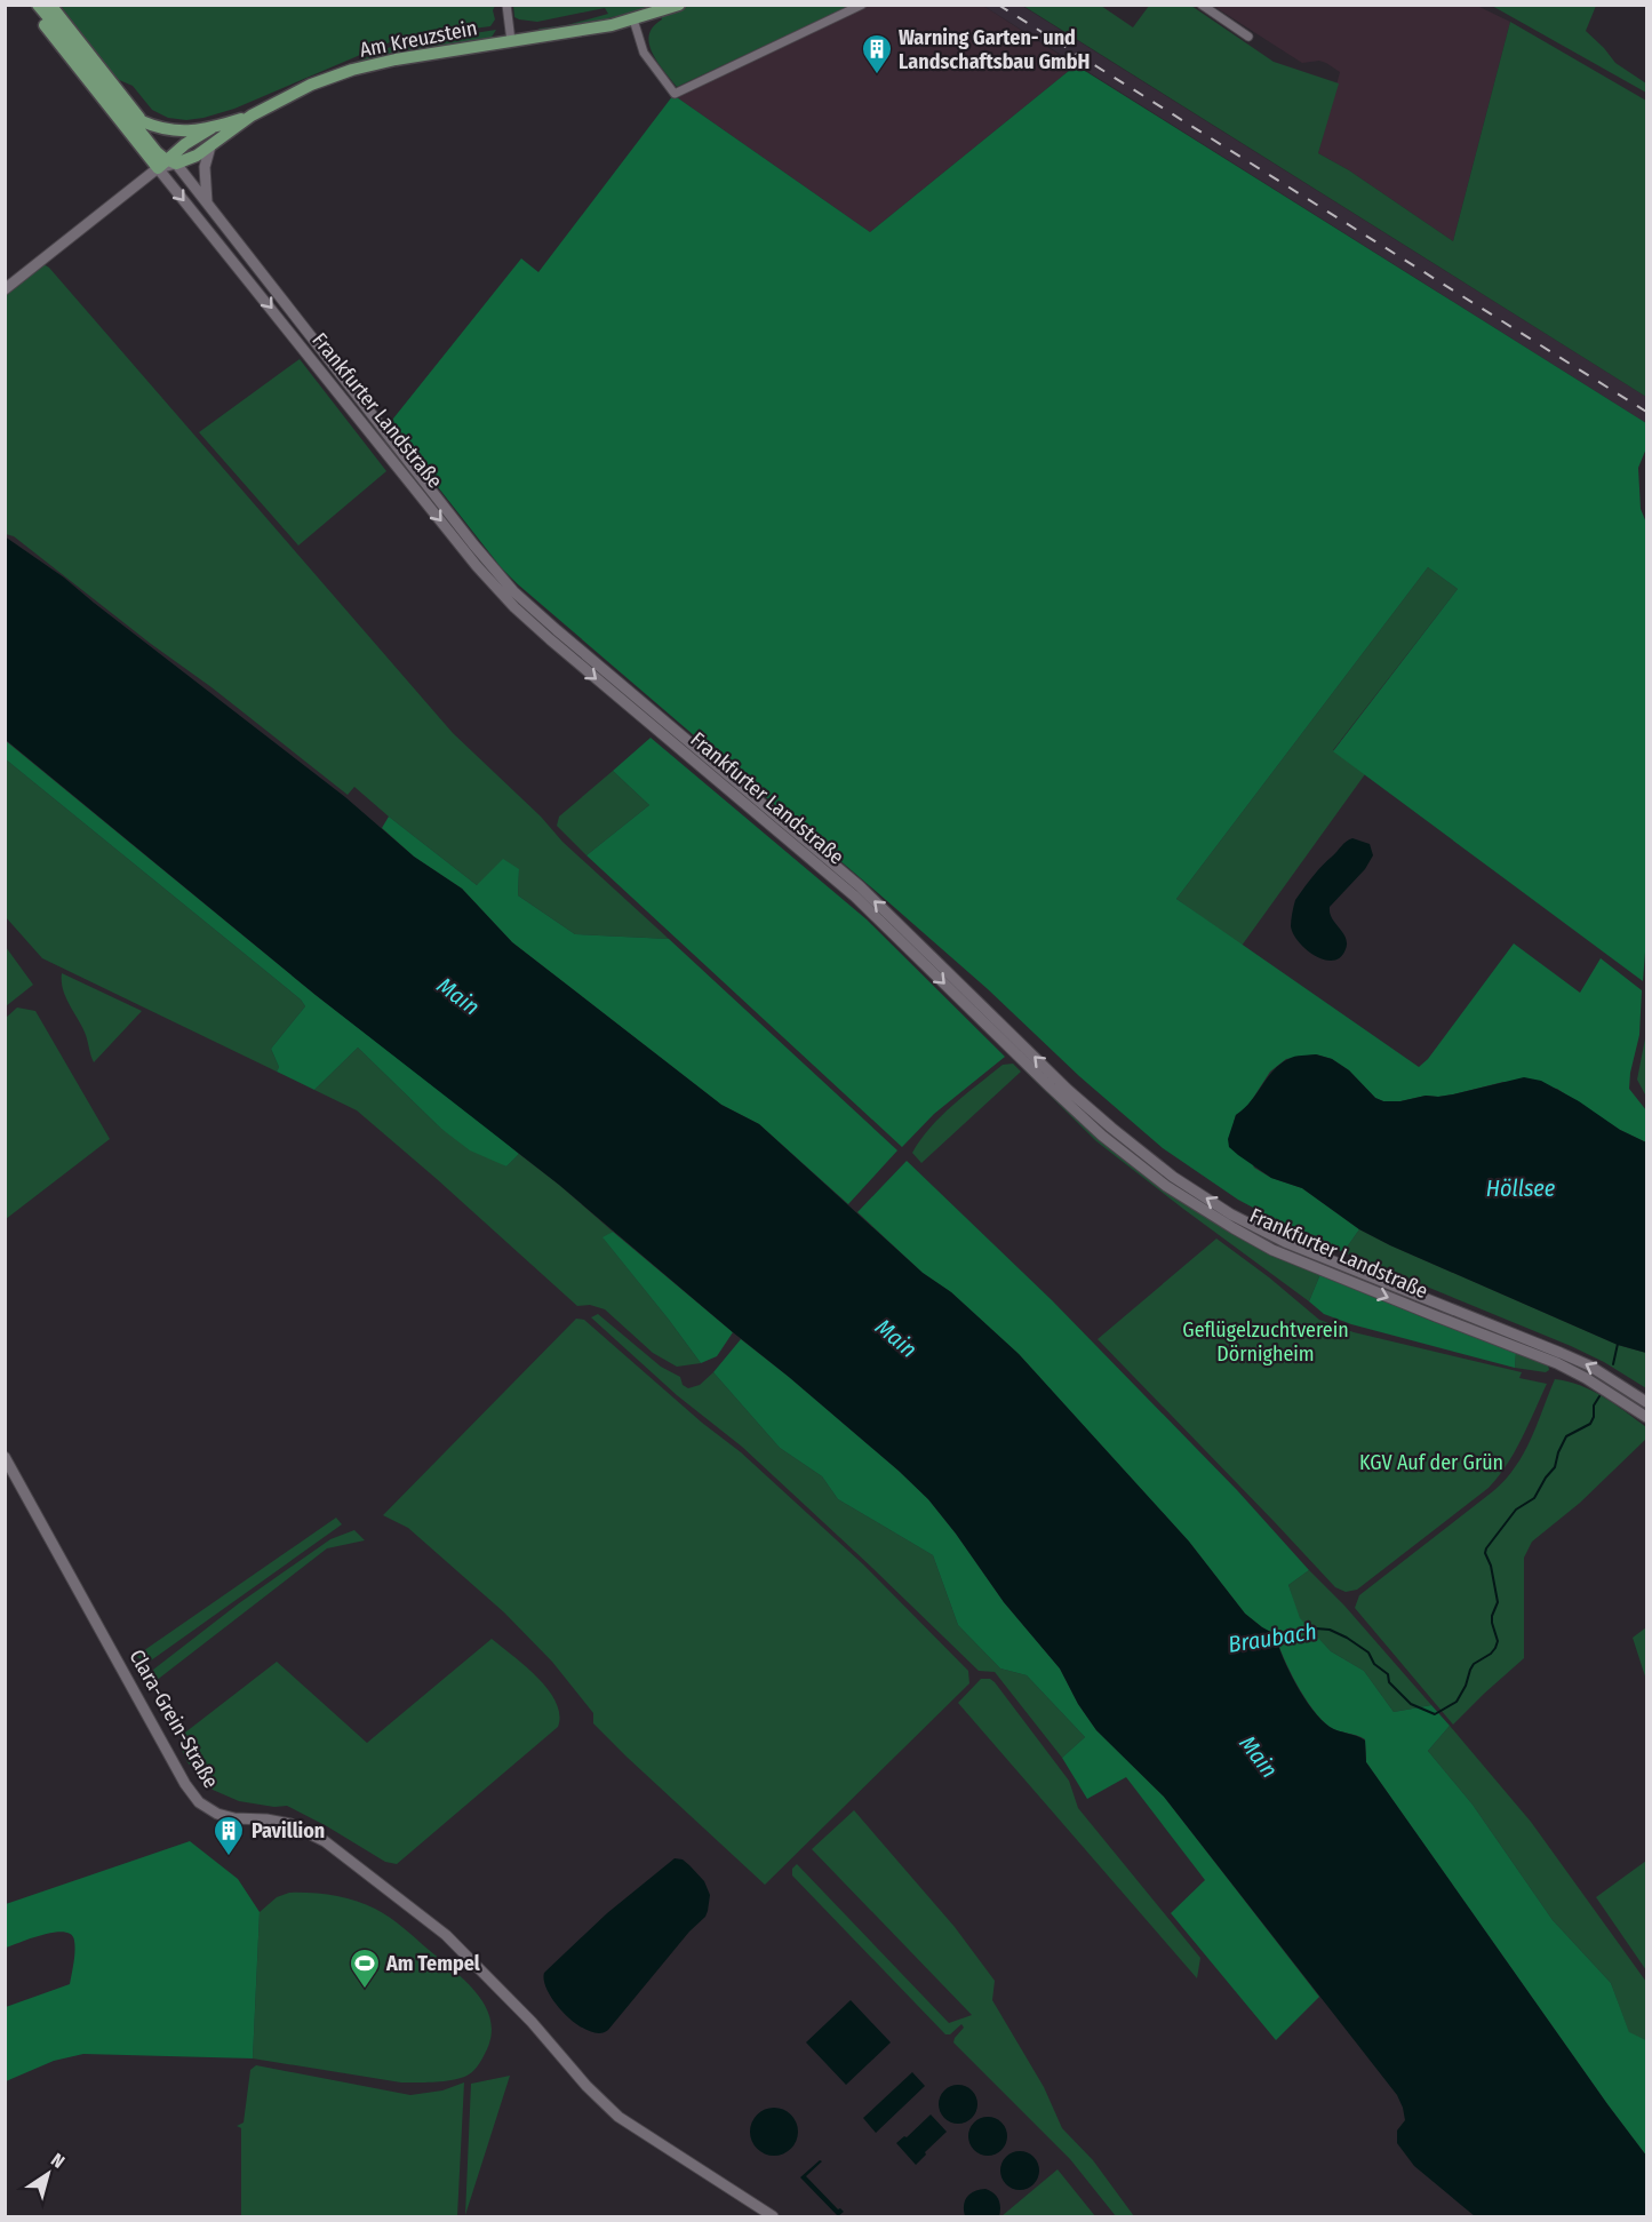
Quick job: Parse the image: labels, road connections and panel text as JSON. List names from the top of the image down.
{
  "streets": {
    "main road": ["Am Kreuzstein", "Frankfurter Landstraße", "Clara-Grein-Straße"]
  },
  "crossings": [
    ["Am Kreuzstein", "Frankfurter Landstraße"]
  ],
  "water": ["Main", "Höllsee", "Braubach"],
  "parks": ["Geflügelzuchtverein Dörnigheim", "KGV Auf der Grün"],
  "places": {
    "building": ["Warning Garten- und Landschaftsbau GmbH", "Pavillion"],
    "sports": ["Am Tempel"]
  },
  "north": "top right"
}
